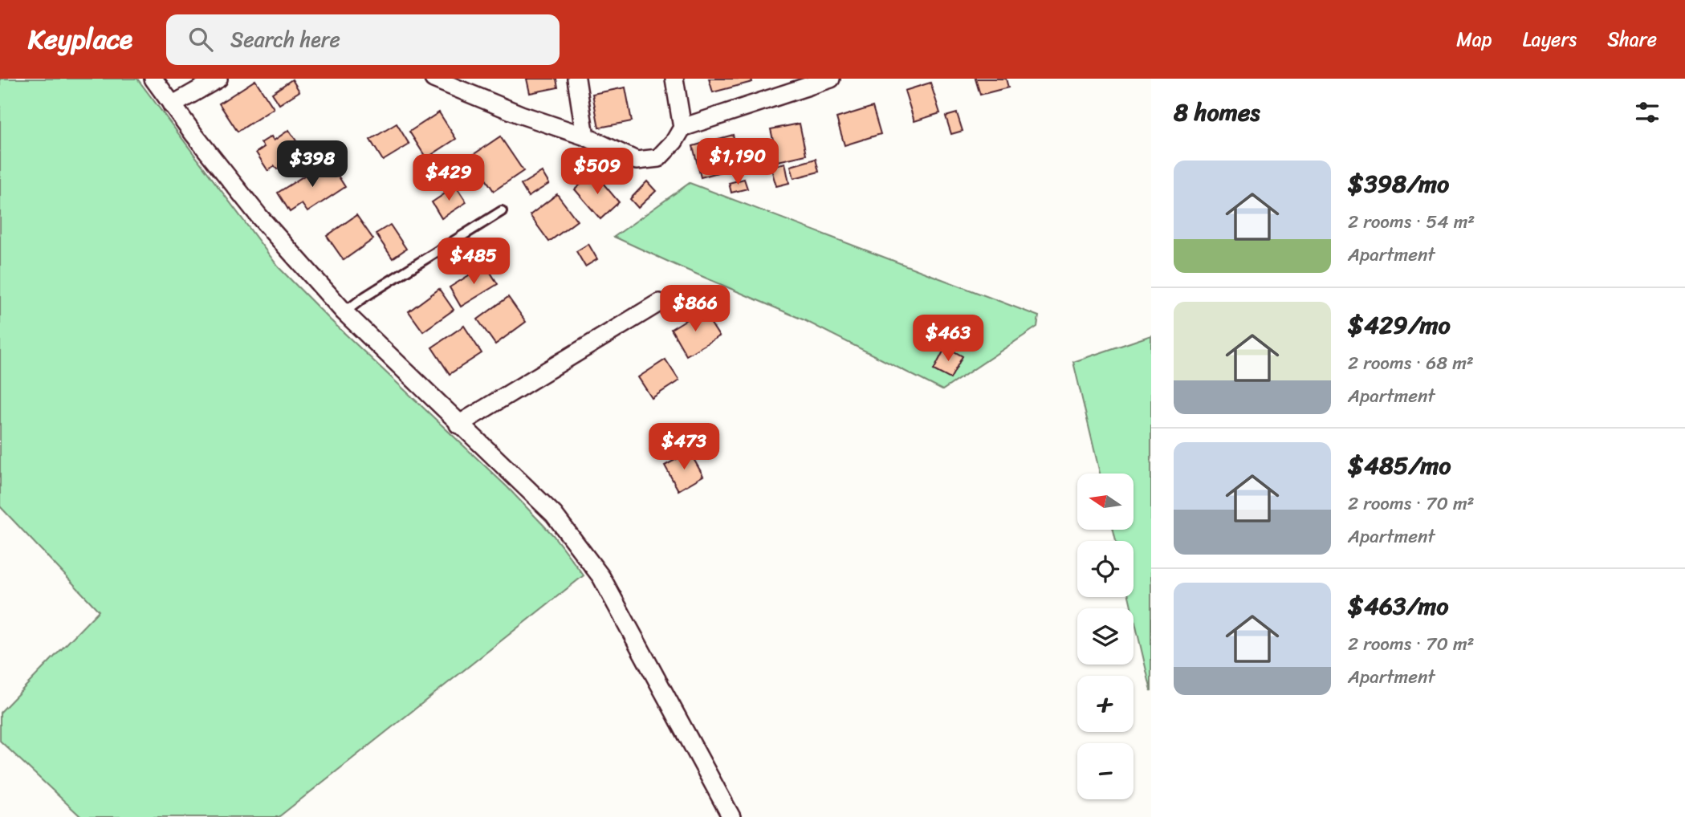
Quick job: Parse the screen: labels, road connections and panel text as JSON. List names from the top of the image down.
{
  "north": "left",
  "page": {
    "header": "Keyplace",
    "search": "Search here",
    "nav": ["Map", "Layers", "Share"],
    "heading": "8 homes",
    "price": [
      "$1,190",
      "$398",
      "$509",
      "$429",
      "$485",
      "$866",
      "$463",
      "$473"
    ],
    "list": [
      {
        "name": "$398/mo",
        "note": "2 rooms · 54 m² · Apartment"
      },
      {
        "name": "$429/mo",
        "note": "2 rooms · 68 m² · Apartment"
      },
      {
        "name": "$485/mo",
        "note": "2 rooms · 70 m² · Apartment"
      },
      {
        "name": "$463/mo",
        "note": "2 rooms · 70 m² · Apartment"
      }
    ],
    "map_buttons": ["+", "−"]
  }
}
